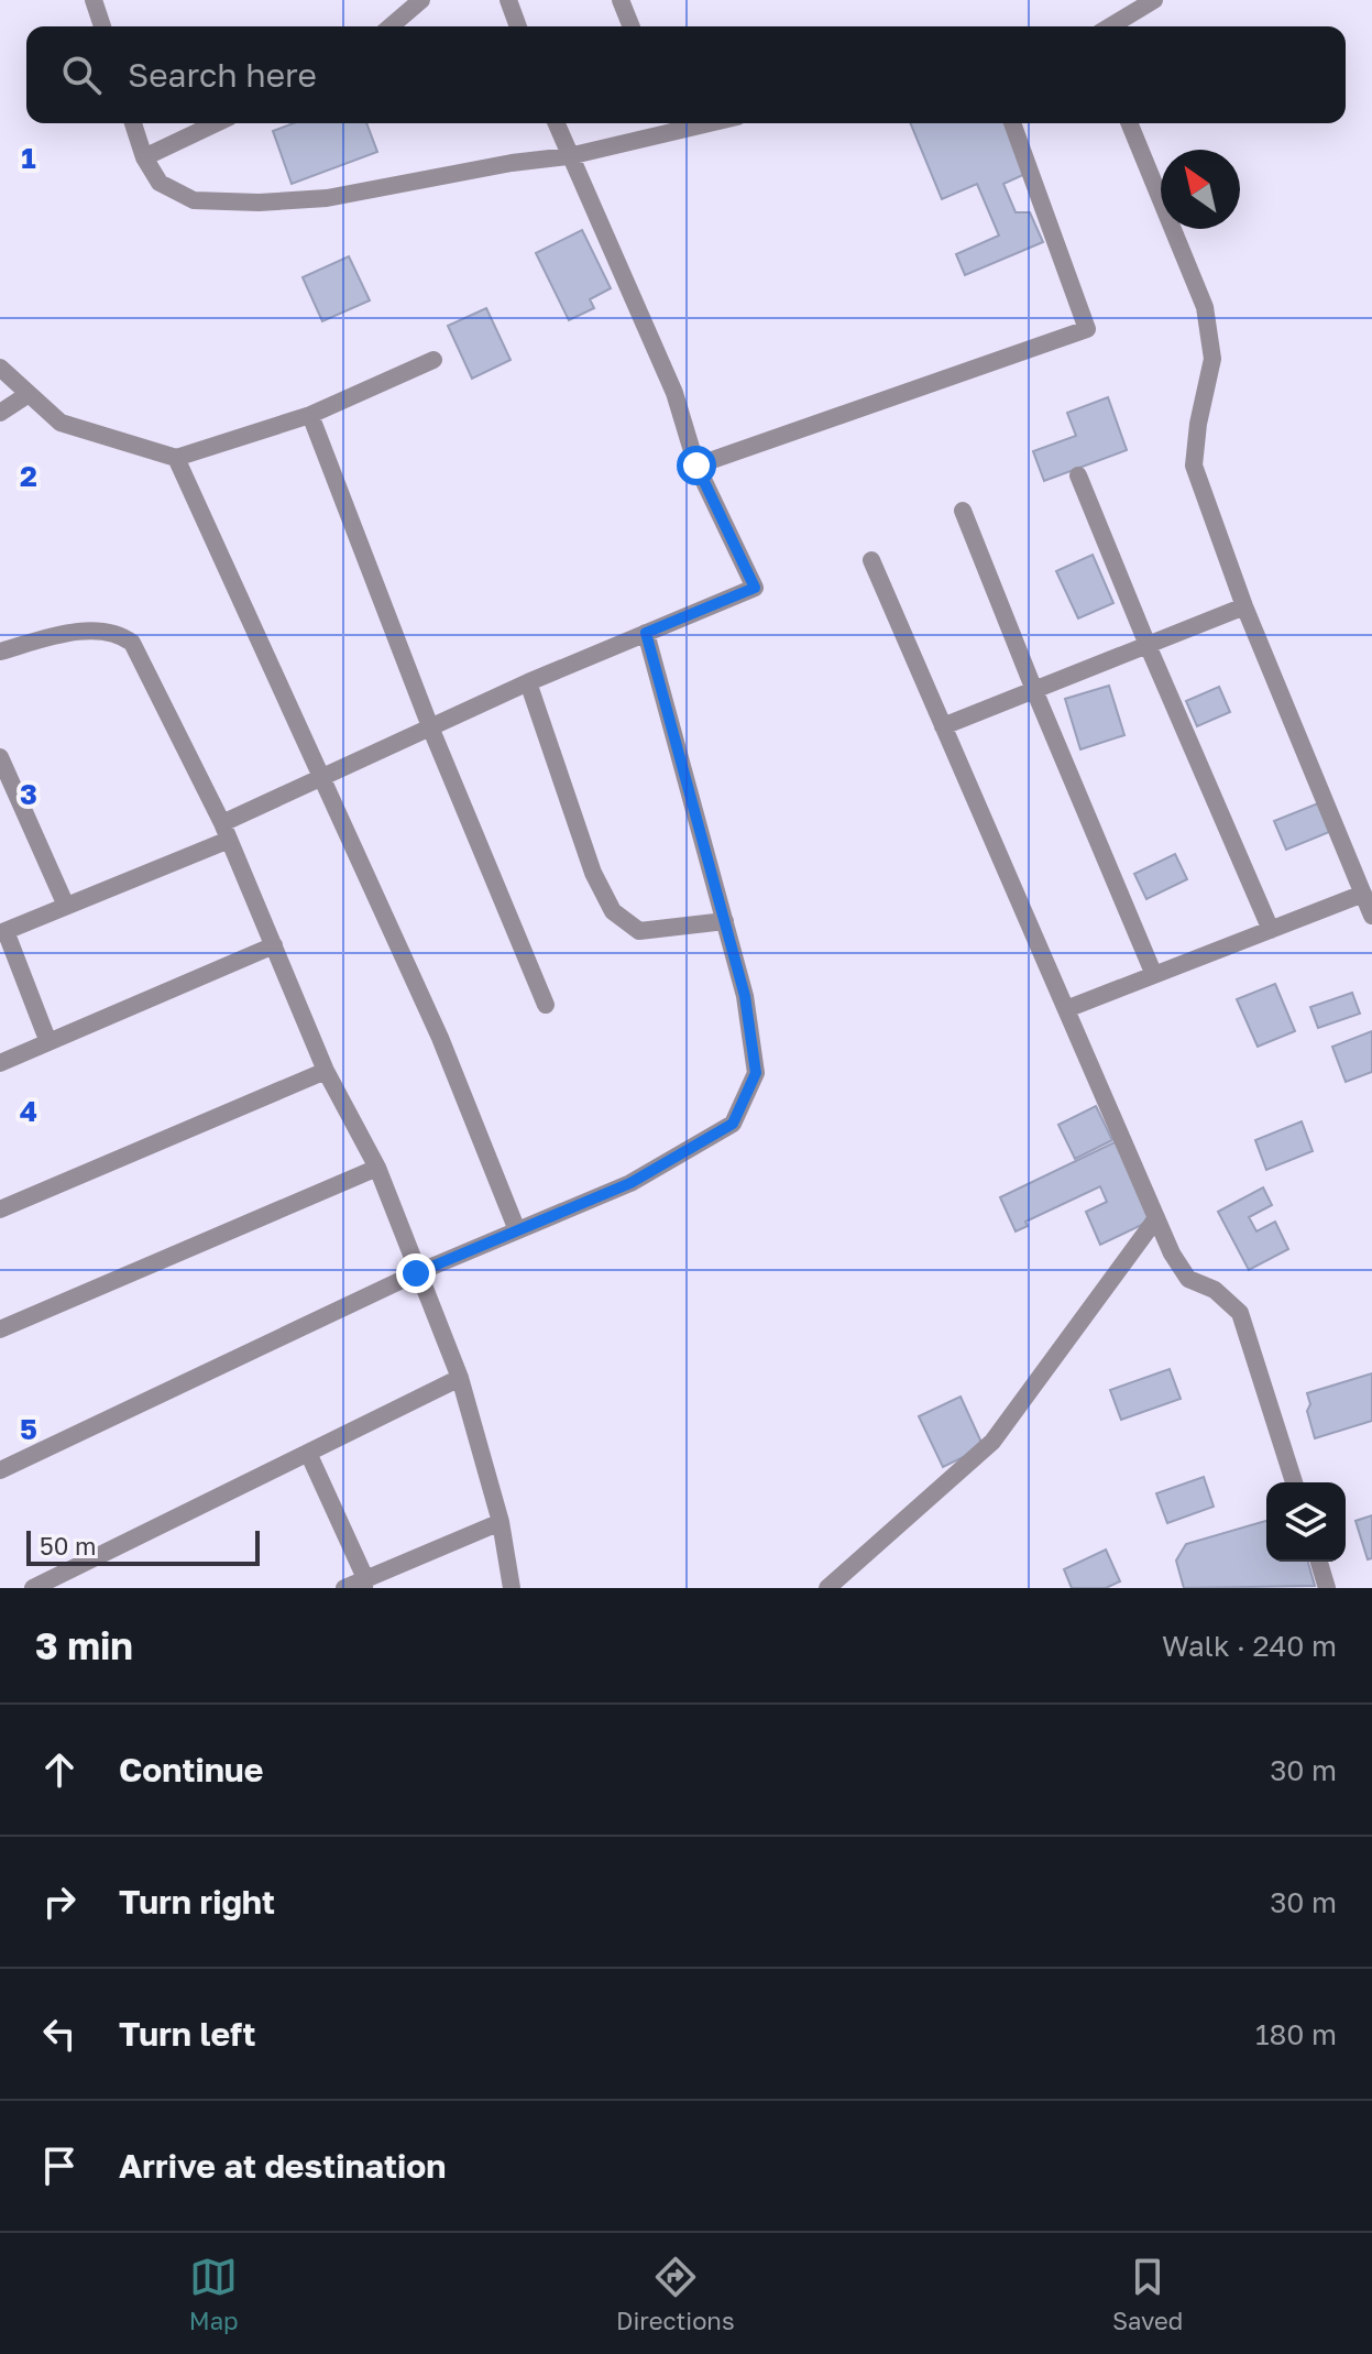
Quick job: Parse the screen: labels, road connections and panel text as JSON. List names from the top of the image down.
{
  "scale_bar": "50 m",
  "north": "top left",
  "page": {
    "search": "Search here",
    "scale": "50 m",
    "heading": ["3 min", "Walk · 240 m"],
    "list": [
      ["Continue", "30 m"],
      ["Turn right", "30 m"],
      ["Turn left", "180 m"],
      "Arrive at destination"
    ],
    "nav": ["Map", "Directions", "Saved"]
  },
  "grid": {
    "rows": [
      "1",
      "2",
      "3",
      "4",
      "5"
    ]
  }
}
